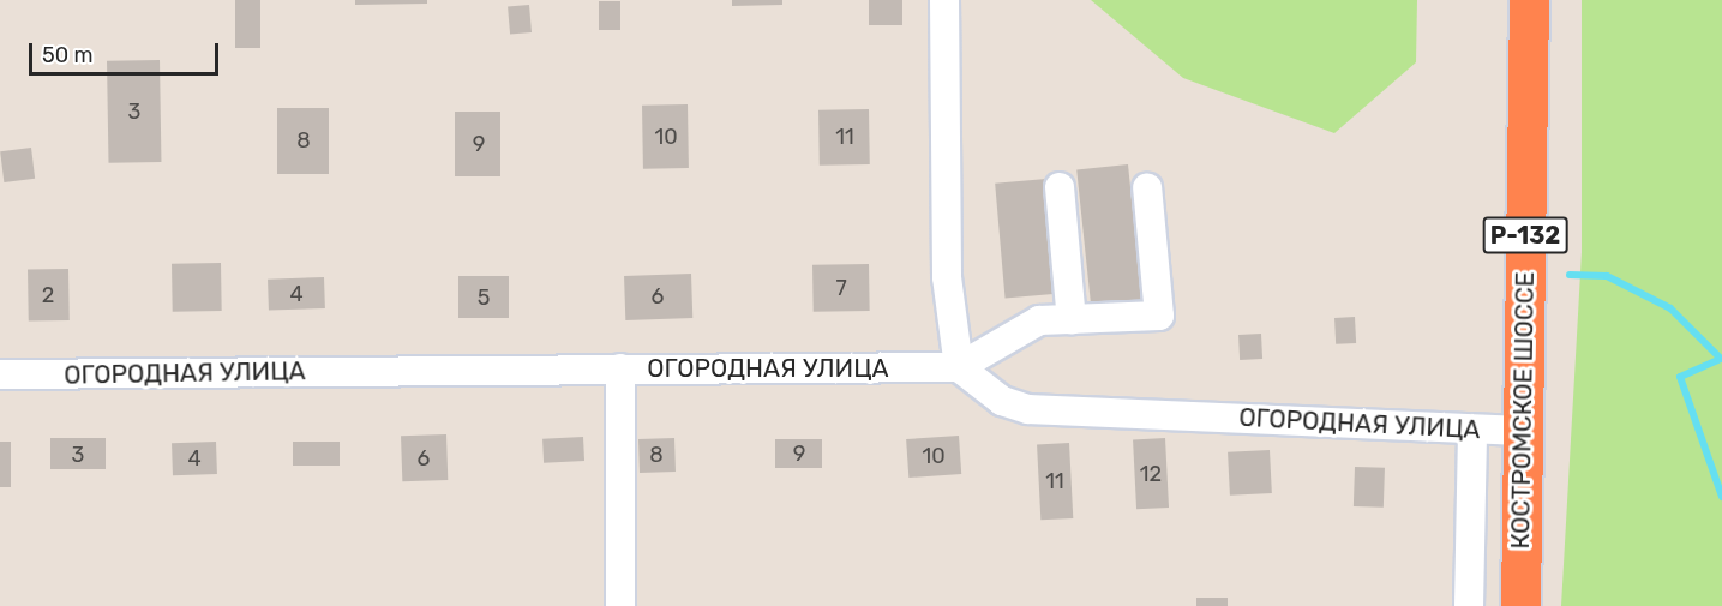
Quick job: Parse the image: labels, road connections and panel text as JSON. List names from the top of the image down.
{
  "streets": {
    "highway": ["Р-132", "КОСТРОМСКОЕ ШОССЕ"],
    "street": ["ОГОРОДНАЯ УЛИЦА"]
  },
  "crossings": [
    ["ОГОРОДНАЯ УЛИЦА", "КОСТРОМСКОЕ ШОССЕ"]
  ],
  "house_numbers": [
    "3",
    "10",
    "11",
    "8",
    "9",
    "7",
    "4",
    "2",
    "6",
    "5",
    "9",
    "3",
    "8",
    "10",
    "4",
    "6",
    "12",
    "11"
  ],
  "scale_bar": "50 m"
}
